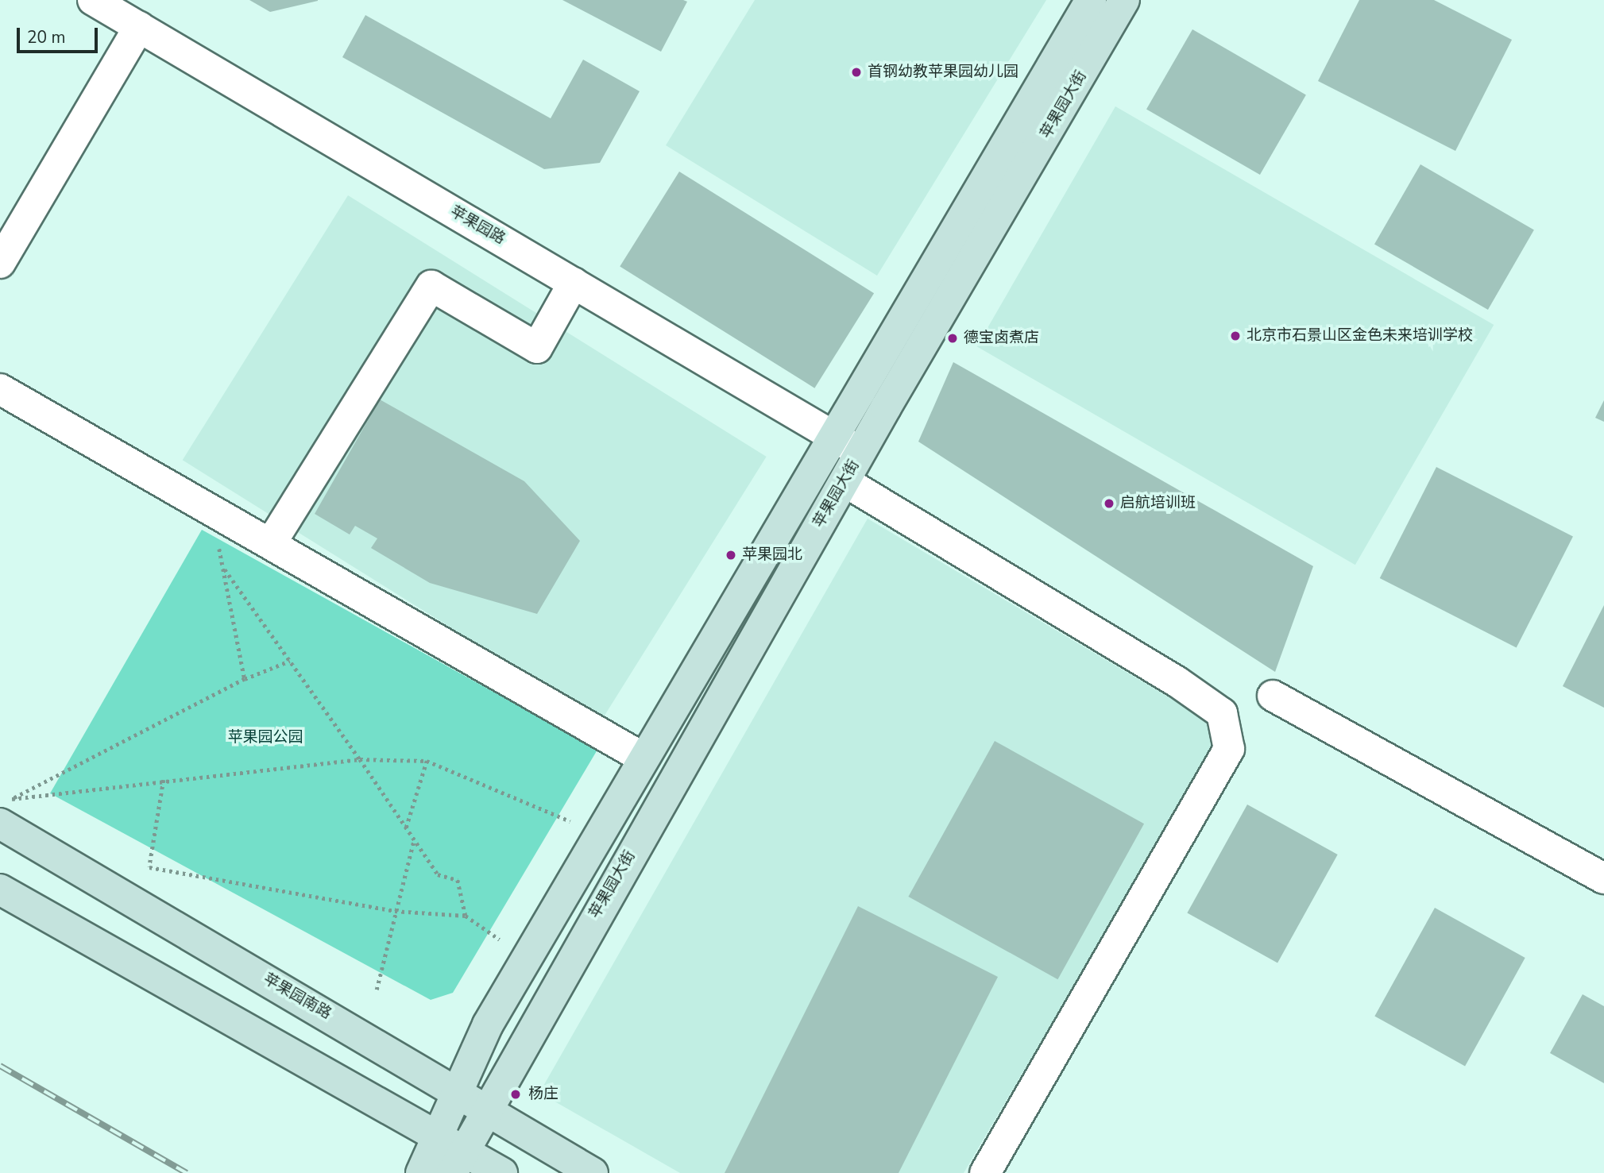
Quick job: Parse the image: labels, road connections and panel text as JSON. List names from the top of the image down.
{
  "streets": {
    "main road": ["苹果园大街", "苹果园南路"],
    "street": ["苹果园路"]
  },
  "crossings": [
    ["苹果园大街", "苹果园路"],
    ["苹果园大街", "苹果园南路"]
  ],
  "parks": ["苹果园公园"],
  "places": [
    "首钢幼教苹果园幼儿园",
    "北京市石景山区金色未来培训学校",
    "德宝卤煮店",
    "启航培训班",
    "苹果园北",
    "杨庄"
  ],
  "scale_bar": "20 m"
}
